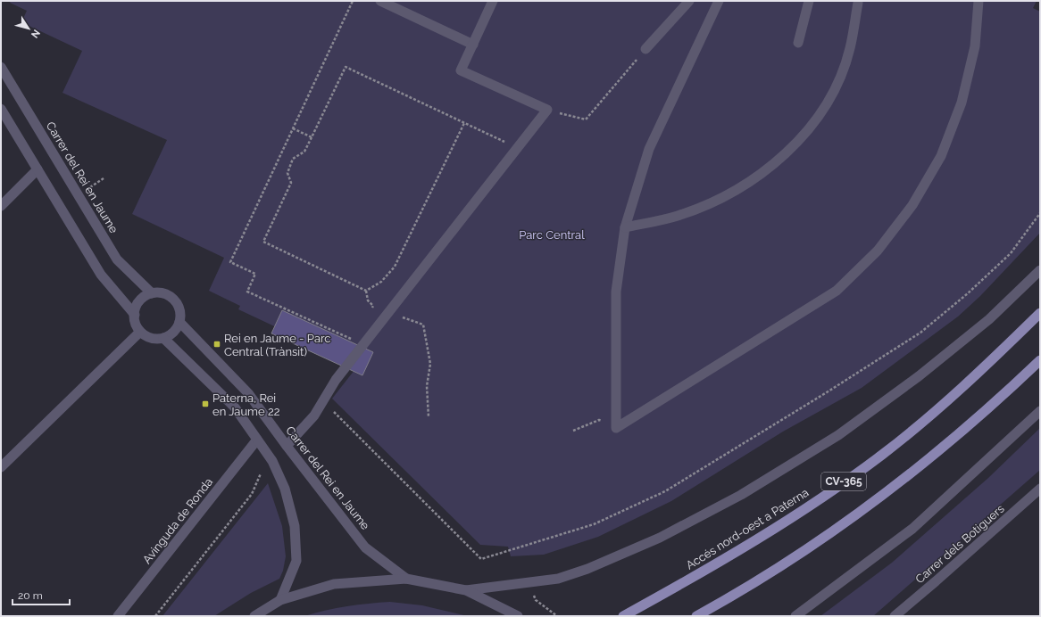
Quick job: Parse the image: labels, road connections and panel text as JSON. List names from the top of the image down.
{
  "streets": {
    "main road": ["CV-365", "Accés nord-oest a Paterna"],
    "street": ["Carrer del Rei en Jaume", "Avinguda de Ronda", "Carrer dels Botiguers"]
  },
  "parks": ["Parc Central"],
  "places": {
    "transit": ["Rei en Jaume - Parc Central (Trànsit)", "Paterna, Rei en Jaume 22"]
  },
  "scale_bar": "20 m",
  "north": "bottom right"
}
